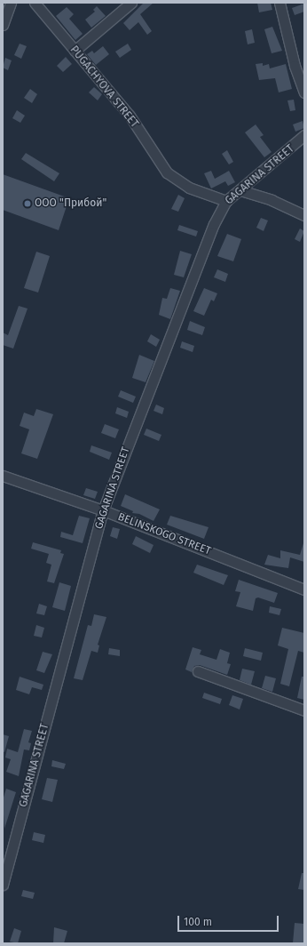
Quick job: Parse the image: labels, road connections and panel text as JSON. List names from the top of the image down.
{
  "streets": {
    "street": ["PUGACHYOVA STREET", "GAGARINA STREET", "BELINSKOGO STREET"]
  },
  "crossings": [
    ["PUGACHYOVA STREET", "GAGARINA STREET"],
    ["GAGARINA STREET", "BELINSKOGO STREET"]
  ],
  "places": ["ООО \"Прибой\""],
  "scale_bar": "100 m"
}
